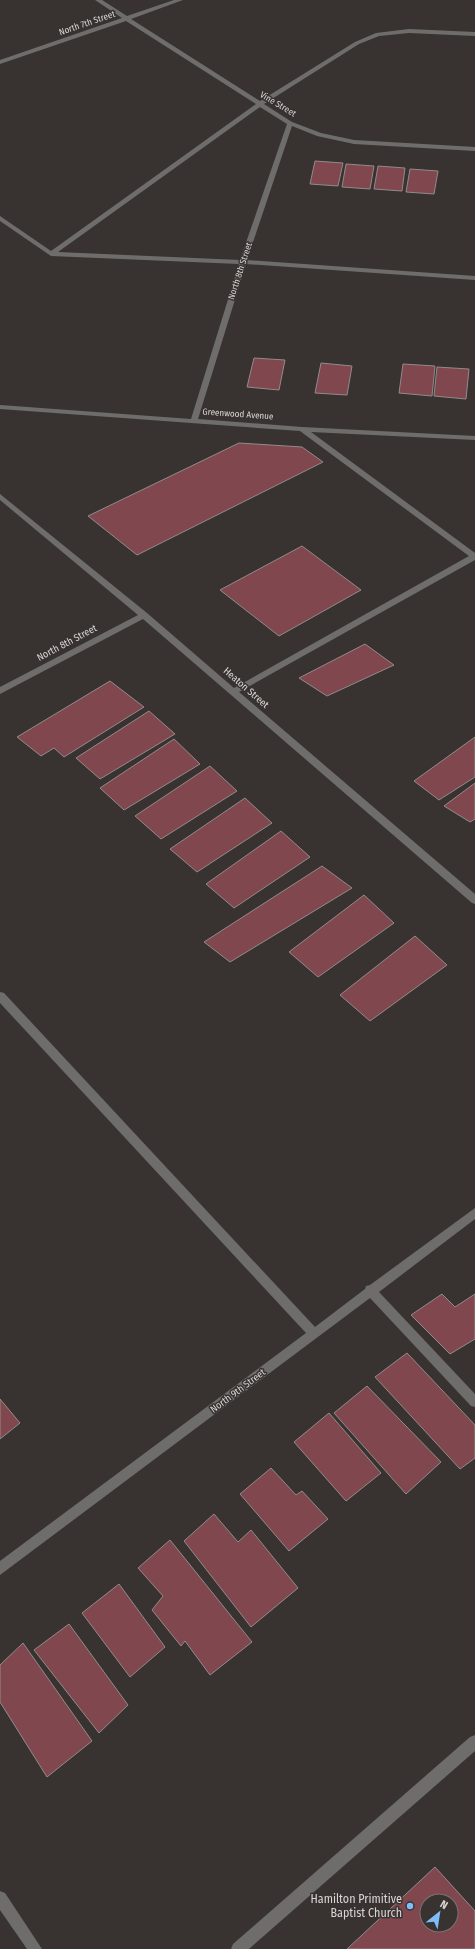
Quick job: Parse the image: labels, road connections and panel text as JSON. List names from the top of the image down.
{
  "streets": {
    "street": [
      "North 7th Street",
      "Vine Street",
      "North 8th Street",
      "Greenwood Avenue",
      "Heaton Street",
      "North 9th Street"
    ]
  },
  "crossings": [
    ["North 7th Street", "Vine Street"],
    ["Vine Street", "North 8th Street"],
    ["North 8th Street", "Greenwood Avenue"],
    ["North 8th Street", "Heaton Street"]
  ],
  "places": ["Hamilton Primitive Baptist Church"],
  "north": "top right"
}
